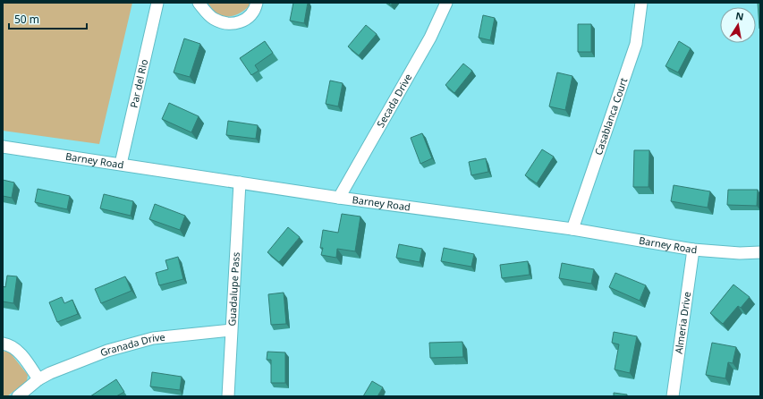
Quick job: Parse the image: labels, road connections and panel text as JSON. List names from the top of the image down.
{
  "streets": {
    "street": [
      "Par del Rio",
      "Secada Drive",
      "Casablanca Court",
      "Barney Road",
      "Guadalupe Pass",
      "Almeria Drive",
      "Granada Drive"
    ]
  },
  "crossings": [
    ["Par del Rio", "Barney Road"],
    ["Secada Drive", "Barney Road"],
    ["Casablanca Court", "Barney Road"],
    ["Barney Road", "Guadalupe Pass"],
    ["Barney Road", "Almeria Drive"],
    ["Guadalupe Pass", "Granada Drive"]
  ],
  "scale_bar": "50 m",
  "north": "top"
}
